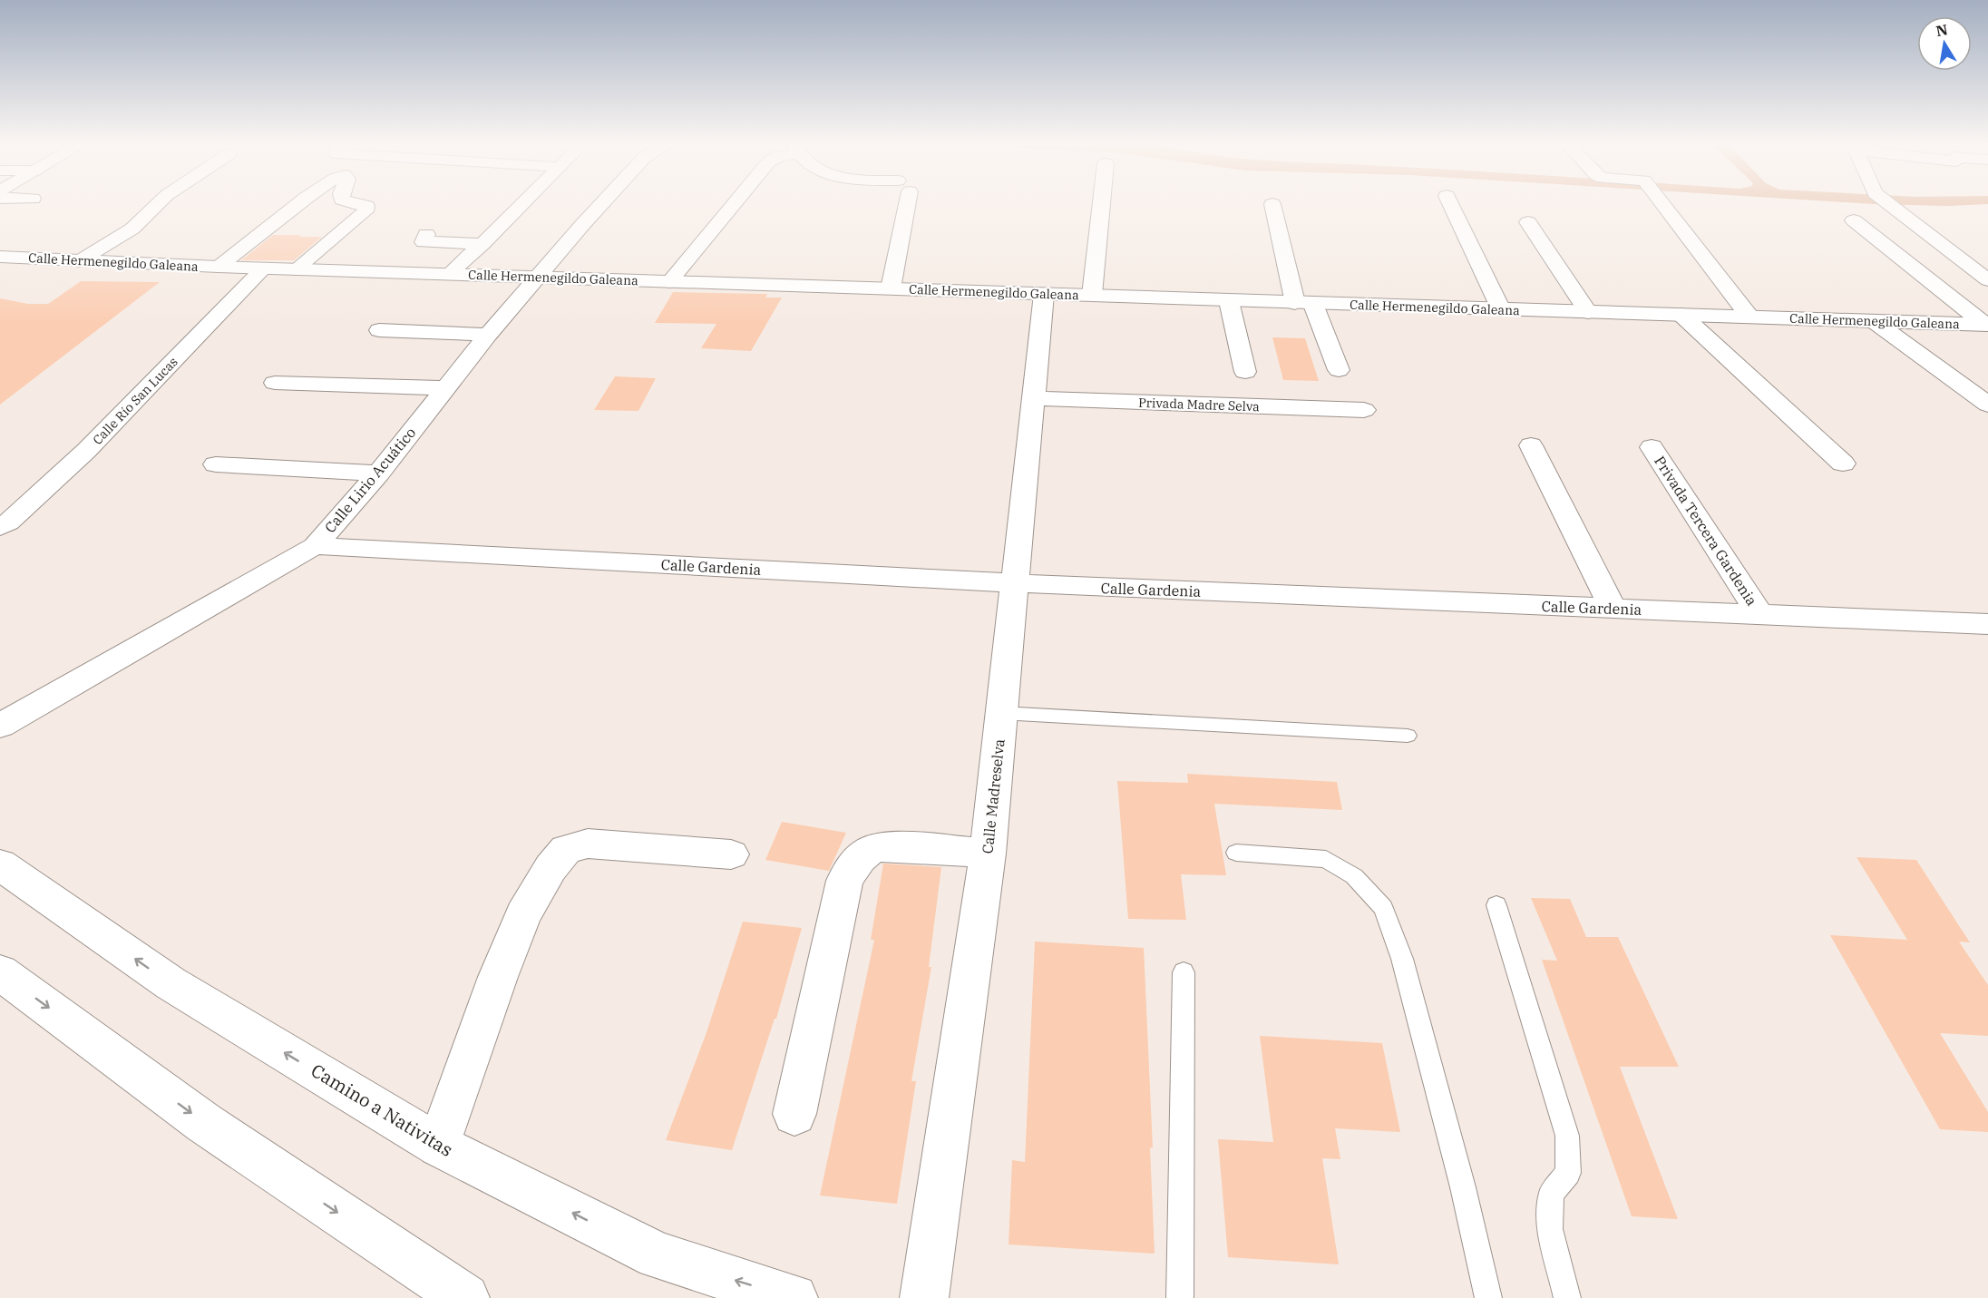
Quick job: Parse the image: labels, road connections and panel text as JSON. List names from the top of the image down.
{
  "streets": {
    "street": [
      "Calle Hermenegildo Galeana",
      "Calle Río San Lucas",
      "Privada Madre Selva",
      "Calle Lirio Acuático",
      "Privada Tercera Gardenia",
      "Calle Gardenia",
      "Calle Madreselva",
      "Camino a Nativitas"
    ]
  },
  "crossings": [
    ["Calle Hermenegildo Galeana", "Calle Río San Lucas"],
    ["Calle Hermenegildo Galeana", "Calle Lirio Acuático"],
    ["Calle Hermenegildo Galeana", "Calle Madreselva"],
    ["Privada Madre Selva", "Calle Madreselva"],
    ["Calle Lirio Acuático", "Calle Gardenia"],
    ["Privada Tercera Gardenia", "Calle Gardenia"],
    ["Calle Gardenia", "Calle Madreselva"]
  ],
  "north": "top"
}
